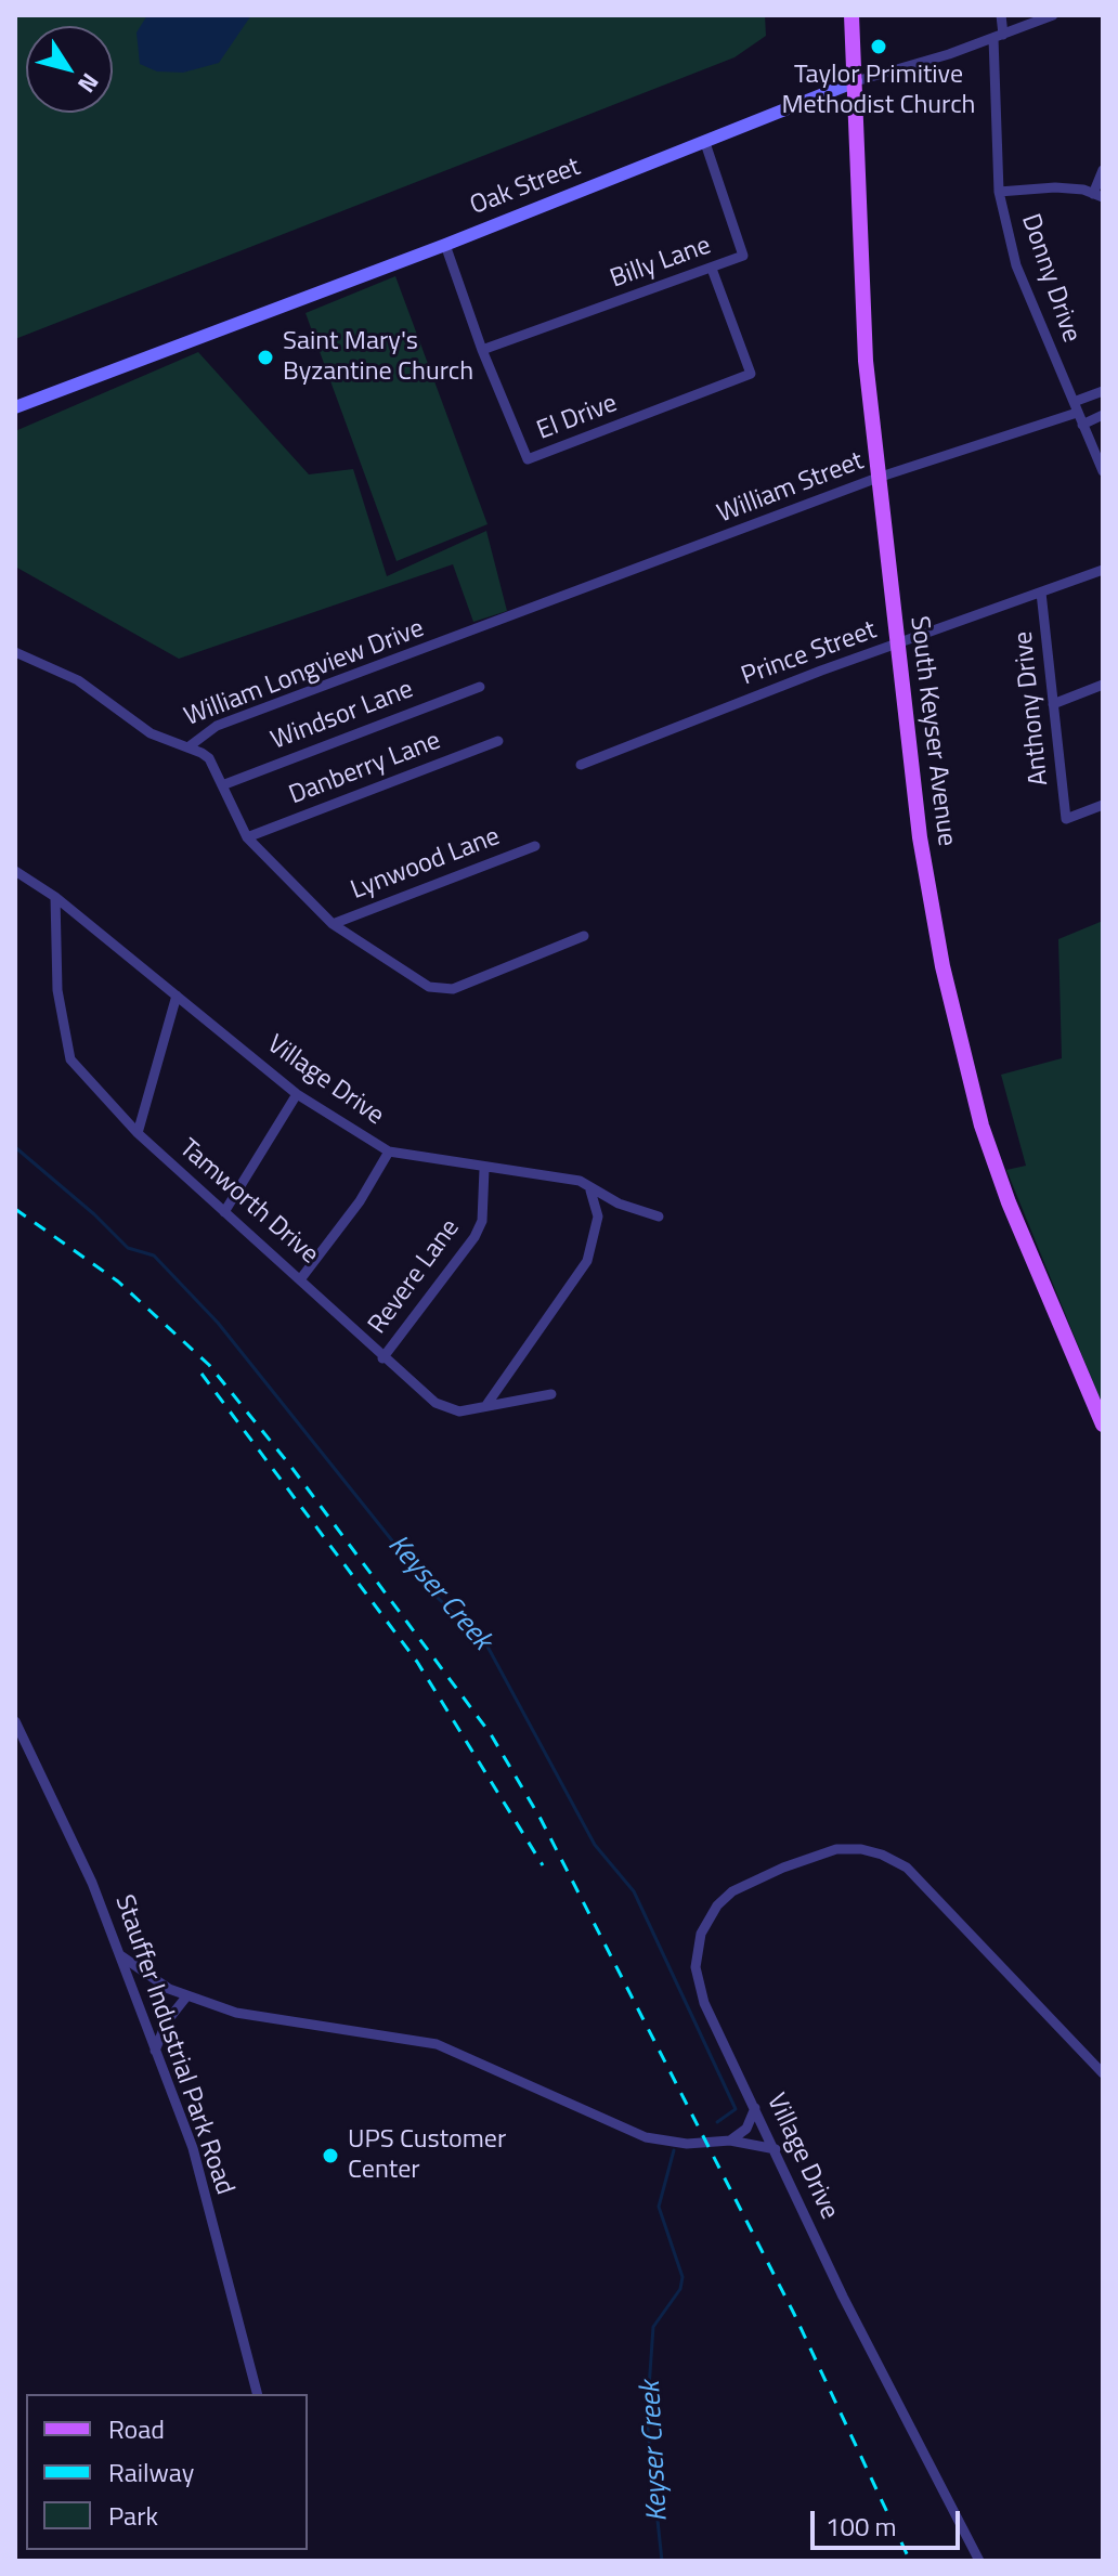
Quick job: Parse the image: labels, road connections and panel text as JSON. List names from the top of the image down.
{
  "streets": {
    "main road": ["South Keyser Avenue"],
    "street": [
      "Oak Street",
      "Billy Lane",
      "Donny Drive",
      "El Drive",
      "William Street",
      "Prince Street",
      "William Longview Drive",
      "Anthony Drive",
      "Windsor Lane",
      "Danberry Lane",
      "Lynwood Lane",
      "Village Drive",
      "Tamworth Drive",
      "Revere Lane",
      "Stauffer Industrial Park Road"
    ]
  },
  "crossings": [
    ["Oak Street", "Billy Lane"],
    ["Oak Street", "Donny Drive"],
    ["Oak Street", "El Drive"],
    ["Oak Street", "South Keyser Avenue"],
    ["Billy Lane", "El Drive"],
    ["Donny Drive", "William Street"],
    ["William Street", "William Longview Drive"],
    ["William Street", "South Keyser Avenue"],
    ["Prince Street", "Anthony Drive"],
    ["Prince Street", "South Keyser Avenue"],
    ["Village Drive", "Tamworth Drive"],
    ["Village Drive", "Revere Lane"],
    ["Tamworth Drive", "Revere Lane"]
  ],
  "water": ["Keyser Creek"],
  "places": ["Taylor Primitive Methodist Church", "Saint Mary's Byzantine Church", "UPS Customer Center"],
  "legend": ["Road", "Railway", "Park"],
  "scale_bar": "100 m",
  "north": "bottom right"
}
